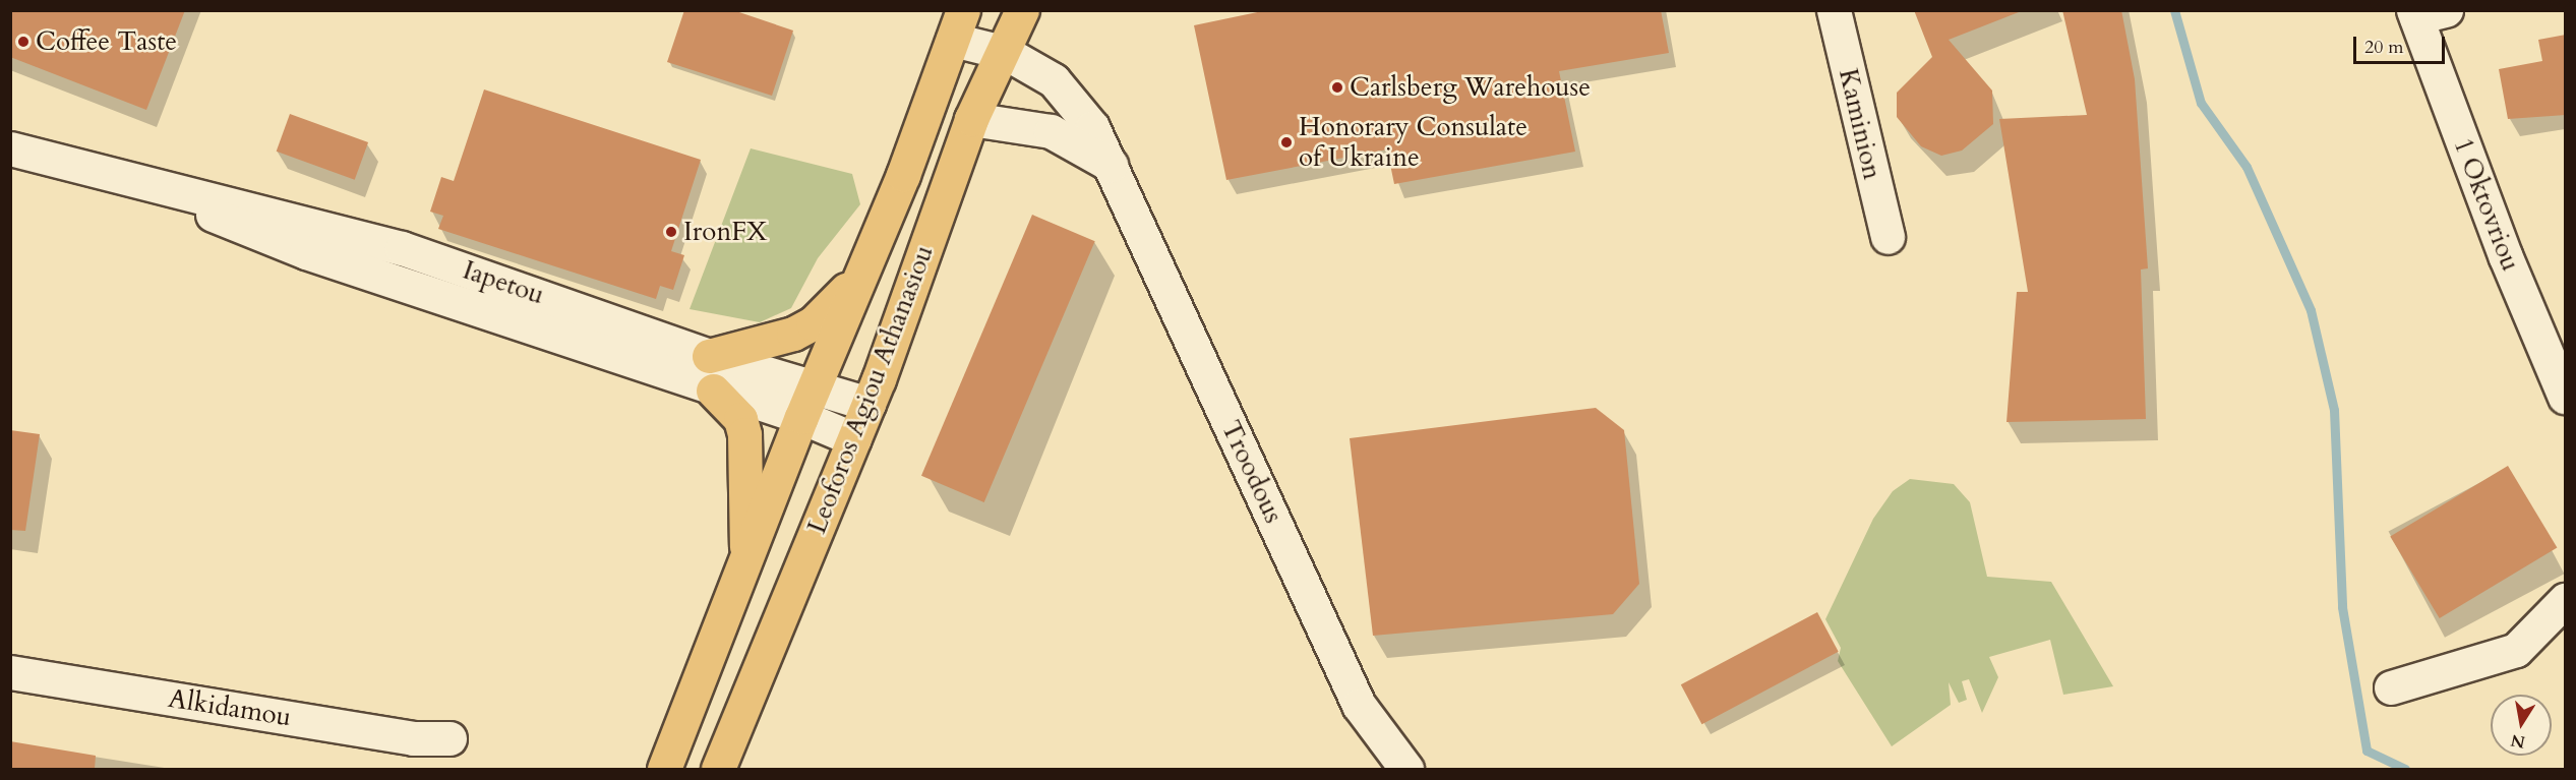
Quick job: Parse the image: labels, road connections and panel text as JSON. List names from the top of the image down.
{
  "streets": {
    "main road": ["Leoforos Agiou Athanasiou"],
    "street": [
      "Kaminion",
      "1 Oktovriou",
      "Iapetou",
      "Troodous",
      "Alkidamou"
    ]
  },
  "crossings": [
    ["Iapetou", "Leoforos Agiou Athanasiou"],
    ["Leoforos Agiou Athanasiou", "Troodous"]
  ],
  "places": [
    "Coffee Taste",
    "Carlsberg Warehouse",
    "Honorary Consulate of Ukraine",
    "IronFX"
  ],
  "scale_bar": "20 m",
  "north": "bottom"
}
